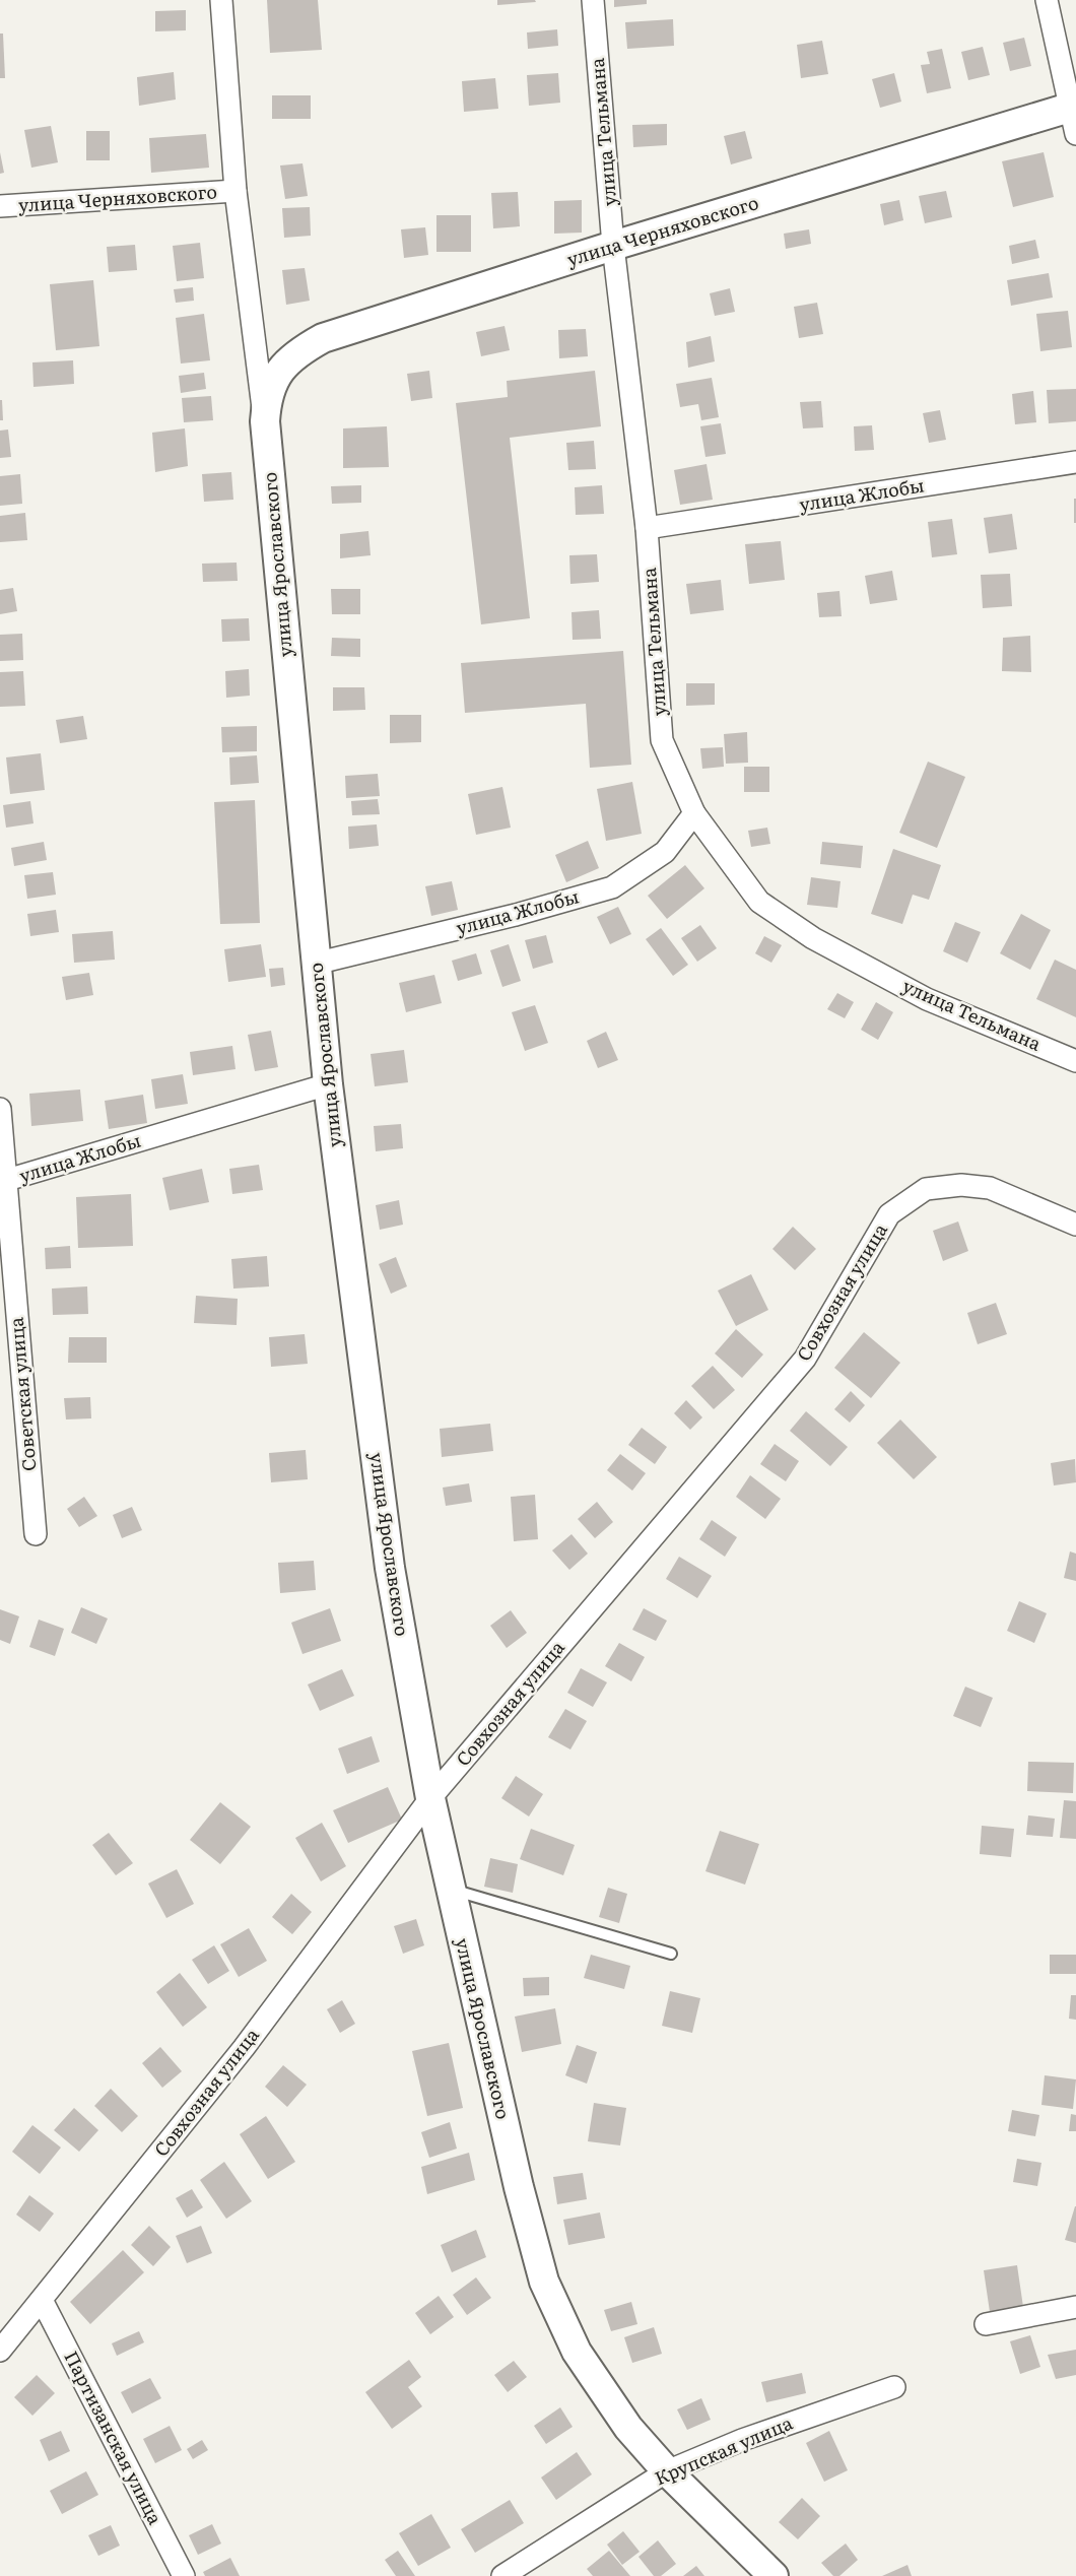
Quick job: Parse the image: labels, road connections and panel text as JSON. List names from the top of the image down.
{
  "streets": {
    "street": [
      "улица Тельмана",
      "улица Черняховского",
      "улица Жлобы",
      "улица Ярославского",
      "Совхозная улица",
      "Советская улица",
      "Партизанская улица",
      "Крупская улица"
    ]
  },
  "crossings": [
    ["улица Тельмана", "улица Черняховского"],
    ["улица Тельмана", "улица Жлобы"],
    ["улица Черняховского", "улица Ярославского"],
    ["улица Жлобы", "улица Ярославского"],
    ["улица Жлобы", "Советская улица"],
    ["улица Ярославского", "Совхозная улица"],
    ["улица Ярославского", "Крупская улица"],
    ["Совхозная улица", "Партизанская улица"]
  ]
}
